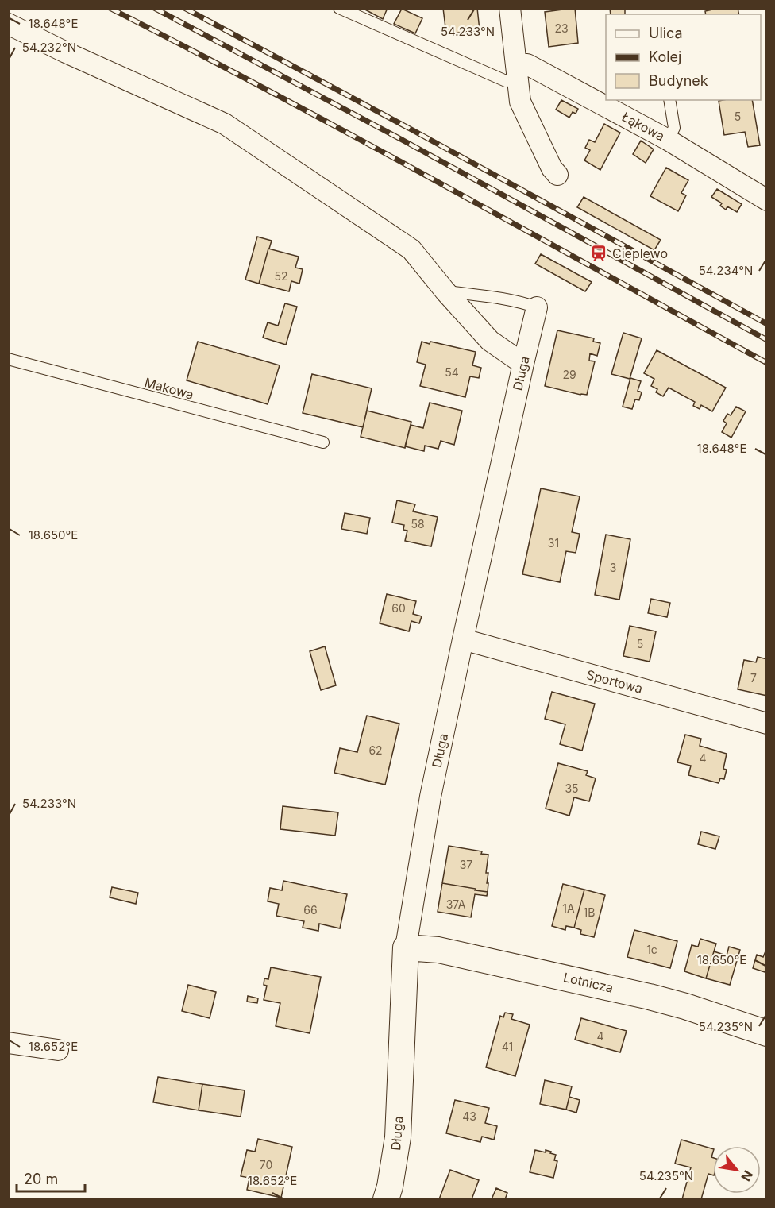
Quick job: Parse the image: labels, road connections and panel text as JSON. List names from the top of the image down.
{
  "streets": {
    "street": [
      "Łąkowa",
      "Długa",
      "Sportowa",
      "Lotnicza"
    ],
    "lane": ["Makowa"]
  },
  "crossings": [
    ["Długa", "Sportowa"],
    ["Długa", "Lotnicza"]
  ],
  "places": {
    "station": ["Cieplewo"]
  },
  "house_numbers": [
    "23",
    "5",
    "52",
    "54",
    "29",
    "58",
    "31",
    "3",
    "60",
    "5",
    "7",
    "62",
    "4",
    "35",
    "37",
    "37A",
    "1A",
    "66",
    "1B",
    "1c",
    "4",
    "41",
    "43",
    "70"
  ],
  "legend": ["Ulica", "Kolej", "Budynek"],
  "scale_bar": "20 m",
  "north": "bottom right",
  "coordinates": [
    "18.648°E",
    "54.233°N",
    "54.232°N",
    "54.234°N",
    "18.650°E",
    "54.235°N",
    "18.652°E"
  ]
}
